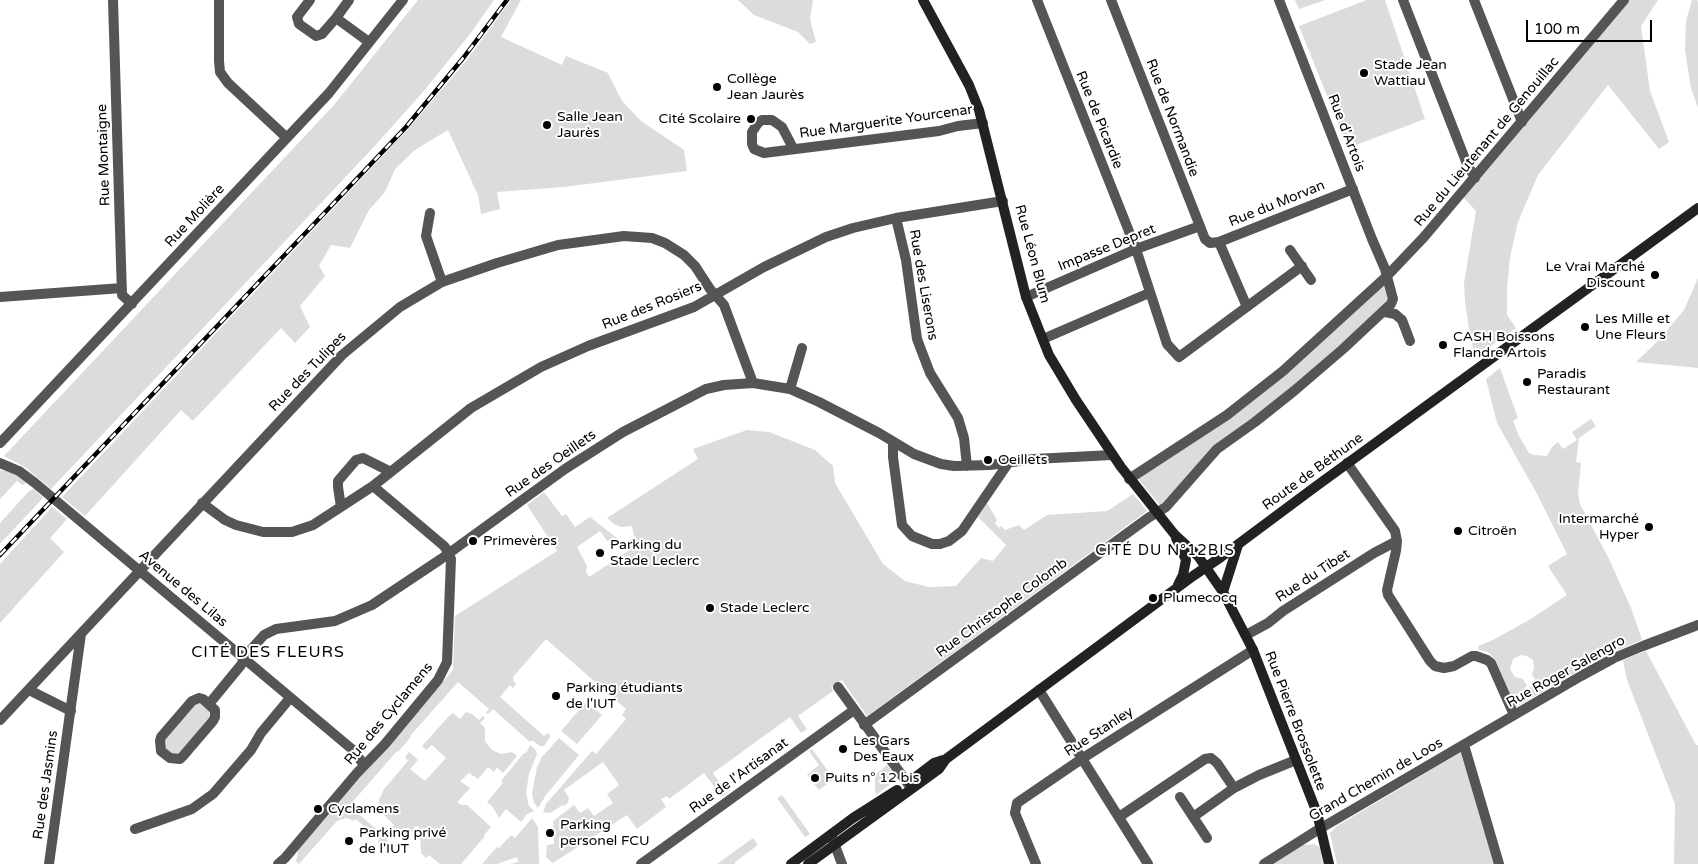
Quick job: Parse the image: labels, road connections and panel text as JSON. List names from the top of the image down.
{
  "streets": {
    "main road": ["Rue Léon Blum", "Route de Béthune", "Rue Pierre Brossolette"],
    "street": [
      "Rue de Normandie",
      "Rue de Picardie",
      "Rue Marguerite Yourcenar",
      "Rue d'Artois",
      "Rue du Lieutenant de Genouillac",
      "Rue Montaigne",
      "Rue du Morvan",
      "Rue Molière",
      "Impasse Depret",
      "Rue des Liserons",
      "Rue des Rosiers",
      "Rue des Tulipes",
      "Rue des Oeillets",
      "Rue du Tibet",
      "Avenue des Lilas",
      "Rue Christophe Colomb",
      "Rue Roger Salengro",
      "Rue des Cyclamens",
      "Rue Stanley",
      "Rue de l'Artisanat",
      "Grand Chemin de Loos",
      "Rue des Jasmins"
    ]
  },
  "crossings": [
    ["Rue de Normandie", "Rue de Picardie"],
    ["Rue de Normandie", "Rue du Morvan"],
    ["Rue de Normandie", "Impasse Depret"],
    ["Rue de Picardie", "Impasse Depret"],
    ["Rue Marguerite Yourcenar", "Rue Léon Blum"],
    ["Rue d'Artois", "Rue du Lieutenant de Genouillac"],
    ["Rue d'Artois", "Rue du Morvan"],
    ["Rue du Lieutenant de Genouillac", "Rue Léon Blum"],
    ["Impasse Depret", "Rue Léon Blum"],
    ["Rue Léon Blum", "Rue des Rosiers"],
    ["Rue Léon Blum", "Rue des Oeillets"],
    ["Rue Léon Blum", "Route de Béthune"],
    ["Rue Léon Blum", "Rue Christophe Colomb"],
    ["Rue Léon Blum", "Rue Pierre Brossolette"],
    ["Rue des Liserons", "Rue des Rosiers"],
    ["Rue des Liserons", "Rue des Oeillets"],
    ["Rue des Rosiers", "Rue des Tulipes"],
    ["Rue des Tulipes", "Rue des Oeillets"],
    ["Rue des Tulipes", "Avenue des Lilas"],
    ["Rue des Tulipes", "Rue des Jasmins"],
    ["Rue des Oeillets", "Avenue des Lilas"],
    ["Rue des Oeillets", "Rue des Cyclamens"],
    ["Route de Béthune", "Rue Pierre Brossolette"],
    ["Rue du Tibet", "Rue Pierre Brossolette"],
    ["Avenue des Lilas", "Rue des Cyclamens"],
    ["Rue Roger Salengro", "Grand Chemin de Loos"],
    ["Rue Pierre Brossolette", "Rue Stanley"],
    ["Rue Pierre Brossolette", "Grand Chemin de Loos"]
  ],
  "districts": ["CITÉ DU N°12BIS", "CITÉ DES FLEURS"],
  "places": [
    "Stade Jean Wattiau",
    "Collège Jean Jaurès",
    "Cité Scolaire",
    "Salle Jean Jaurès",
    "Le Vrai Marché Discount",
    "Les Mille et Une Fleurs",
    "CASH Boissons Flandre Artois",
    "Paradis Restaurant",
    "Oeillets",
    "Intermarché Hyper",
    "Citroën",
    "Primevères",
    "Parking du Stade Leclerc",
    "Plumecocq",
    "Stade Leclerc",
    "Parking étudiants de l'IUT",
    "Les Gars Des Eaux",
    "Puits n° 12 bis",
    "Cyclamens",
    "Parking personel FCU",
    "Parking privé de l'IUT"
  ],
  "scale_bar": "100 m"
}
